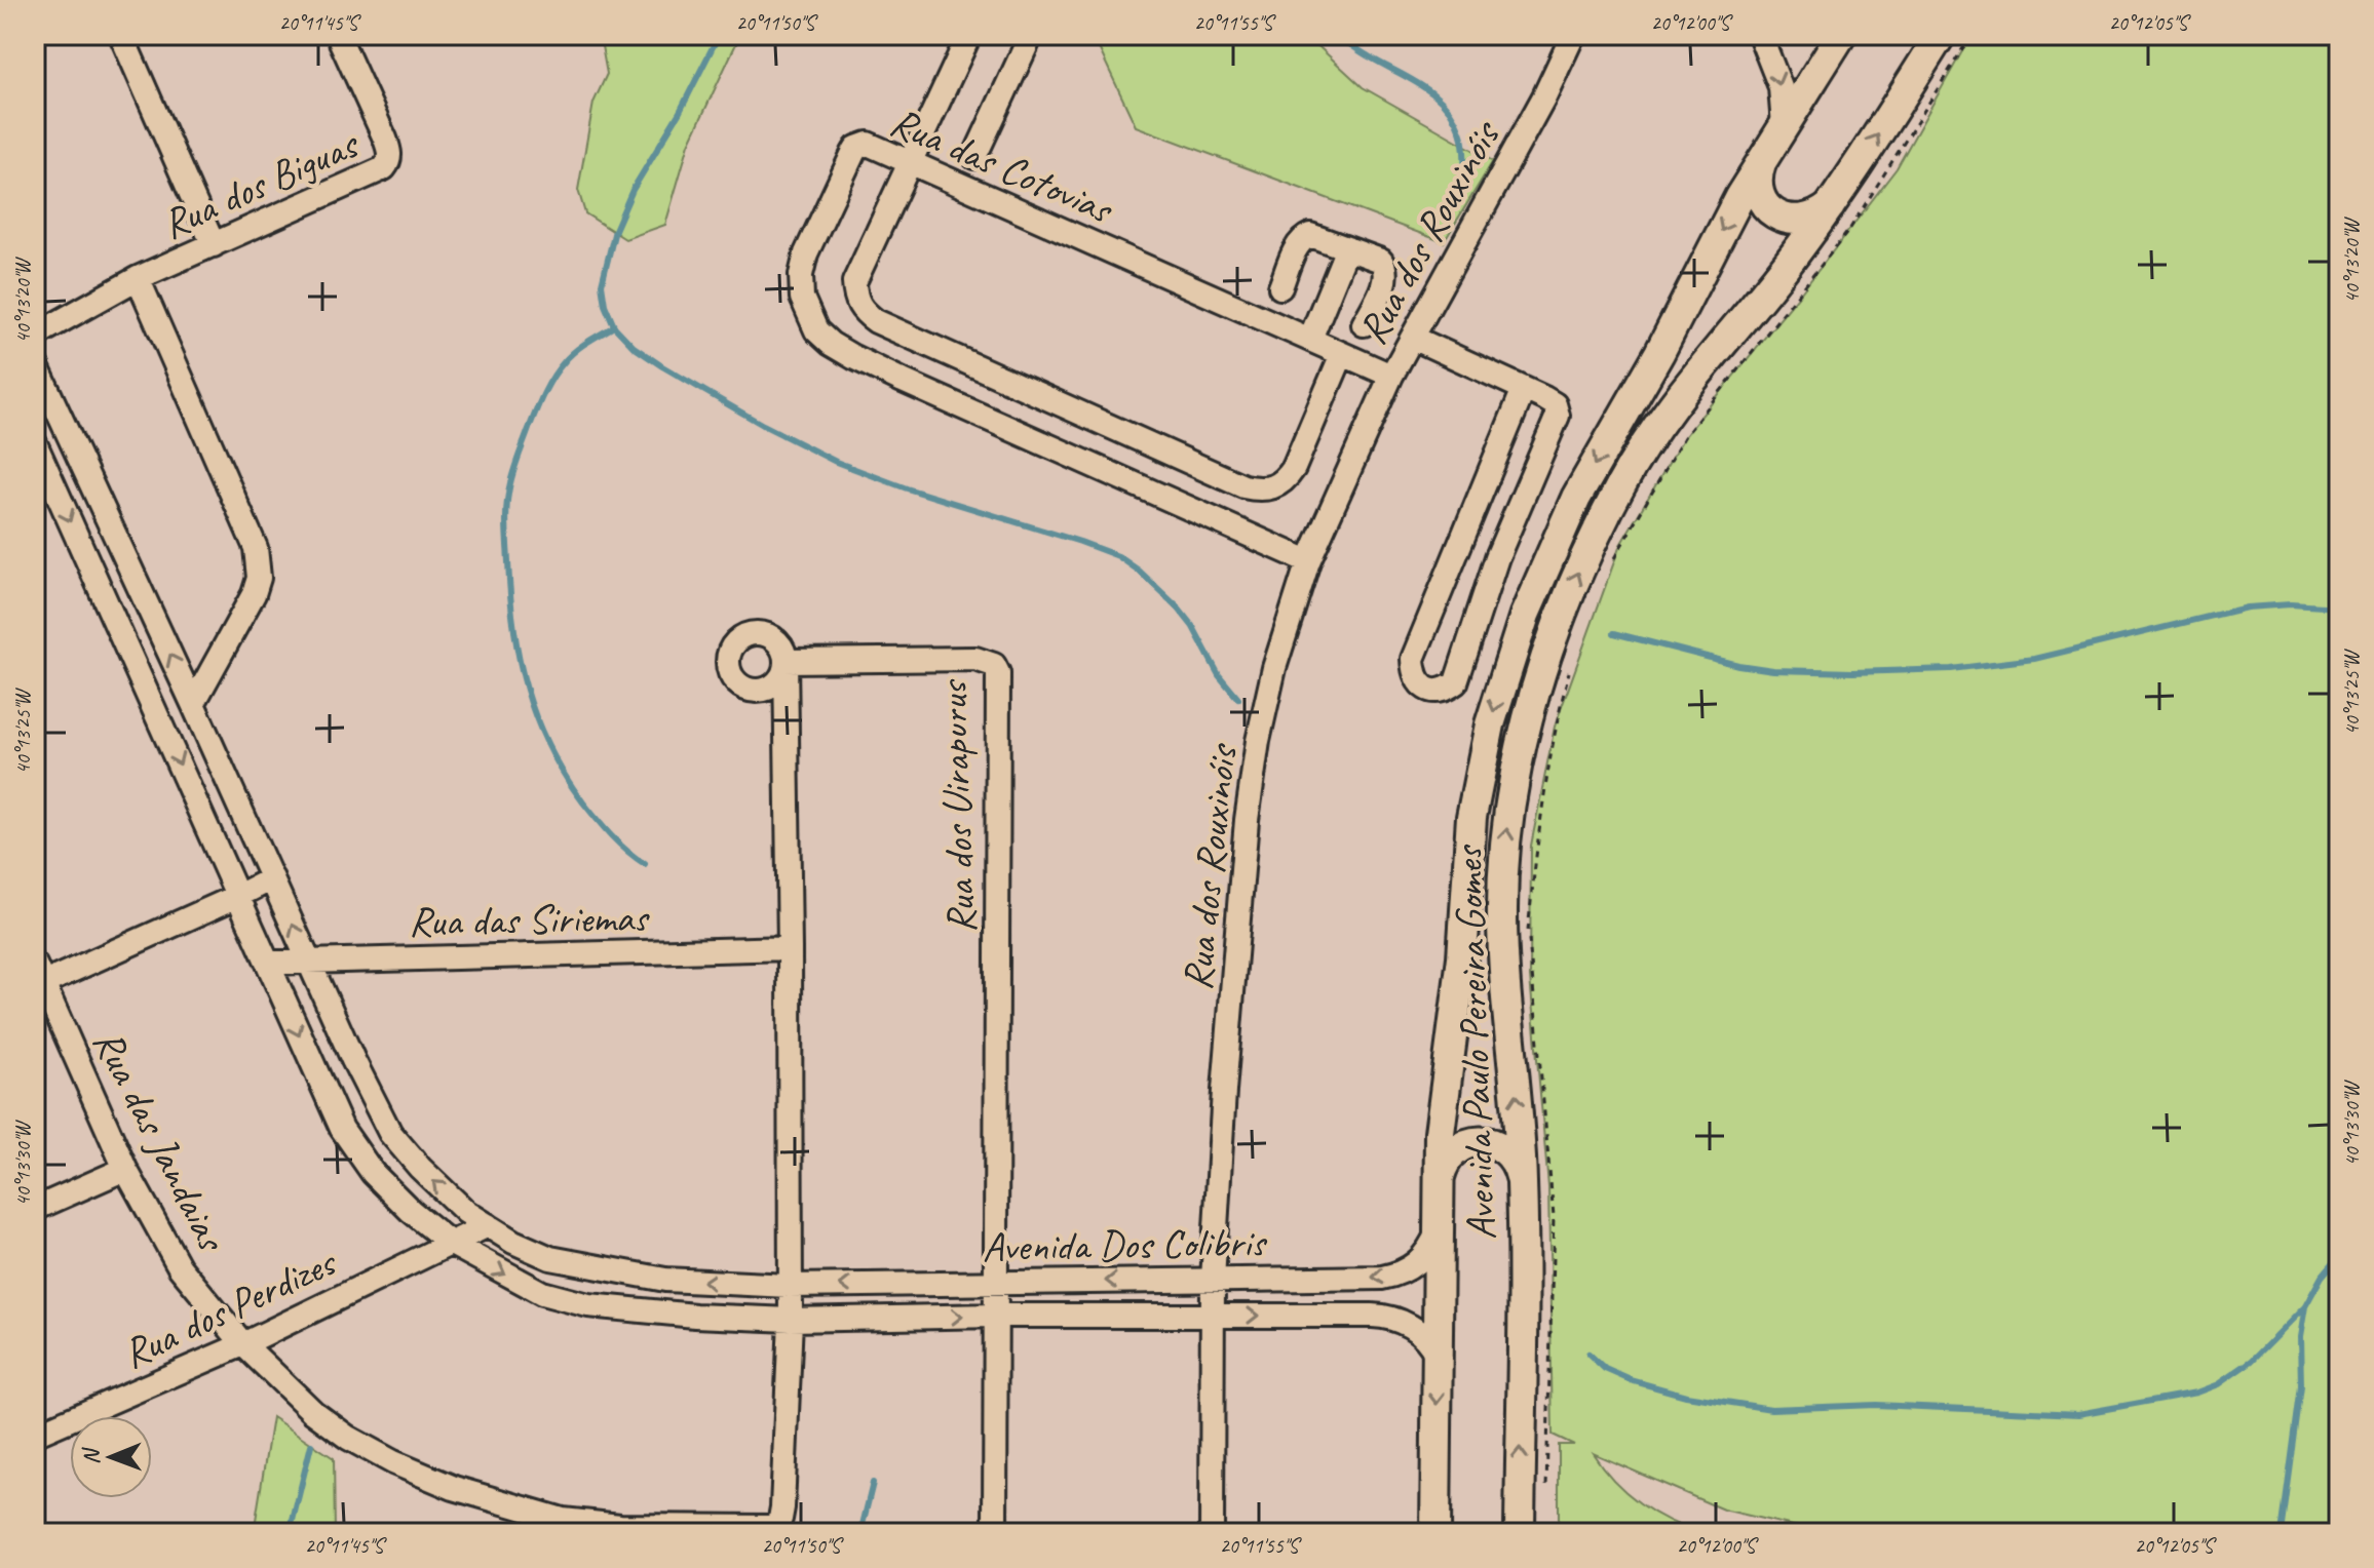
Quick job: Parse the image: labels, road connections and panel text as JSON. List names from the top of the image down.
{
  "streets": {
    "main road": ["Avenida Paulo Pereira Gomes"],
    "street": [
      "Rua das Cotovias",
      "Rua dos Biguas",
      "Rua dos Rouxinóis",
      "Rua dos Uirapurus",
      "Rua das Siriemas",
      "Rua das Jandaias",
      "Avenida Dos Colibris",
      "Rua dos Perdizes"
    ]
  },
  "crossings": [
    ["Rua das Cotovias", "Rua dos Rouxinóis"],
    ["Rua dos Rouxinóis", "Avenida Dos Colibris"],
    ["Rua dos Uirapurus", "Rua das Siriemas"],
    ["Rua dos Uirapurus", "Rua das Jandaias"],
    ["Rua dos Uirapurus", "Avenida Dos Colibris"],
    ["Rua das Siriemas", "Avenida Dos Colibris"],
    ["Avenida Paulo Pereira Gomes", "Avenida Dos Colibris"],
    ["Rua das Jandaias", "Avenida Dos Colibris"],
    ["Rua das Jandaias", "Rua dos Perdizes"],
    ["Avenida Dos Colibris", "Rua dos Perdizes"]
  ],
  "north": "left",
  "coordinates": [
    "20°11'45\"S",
    "20°11'50\"S",
    "20°11'55\"S",
    "20°12'00\"S",
    "20°12'05\"S",
    "40°13'20\"W",
    "40°13'25\"W",
    "40°13'30\"W"
  ]
}
